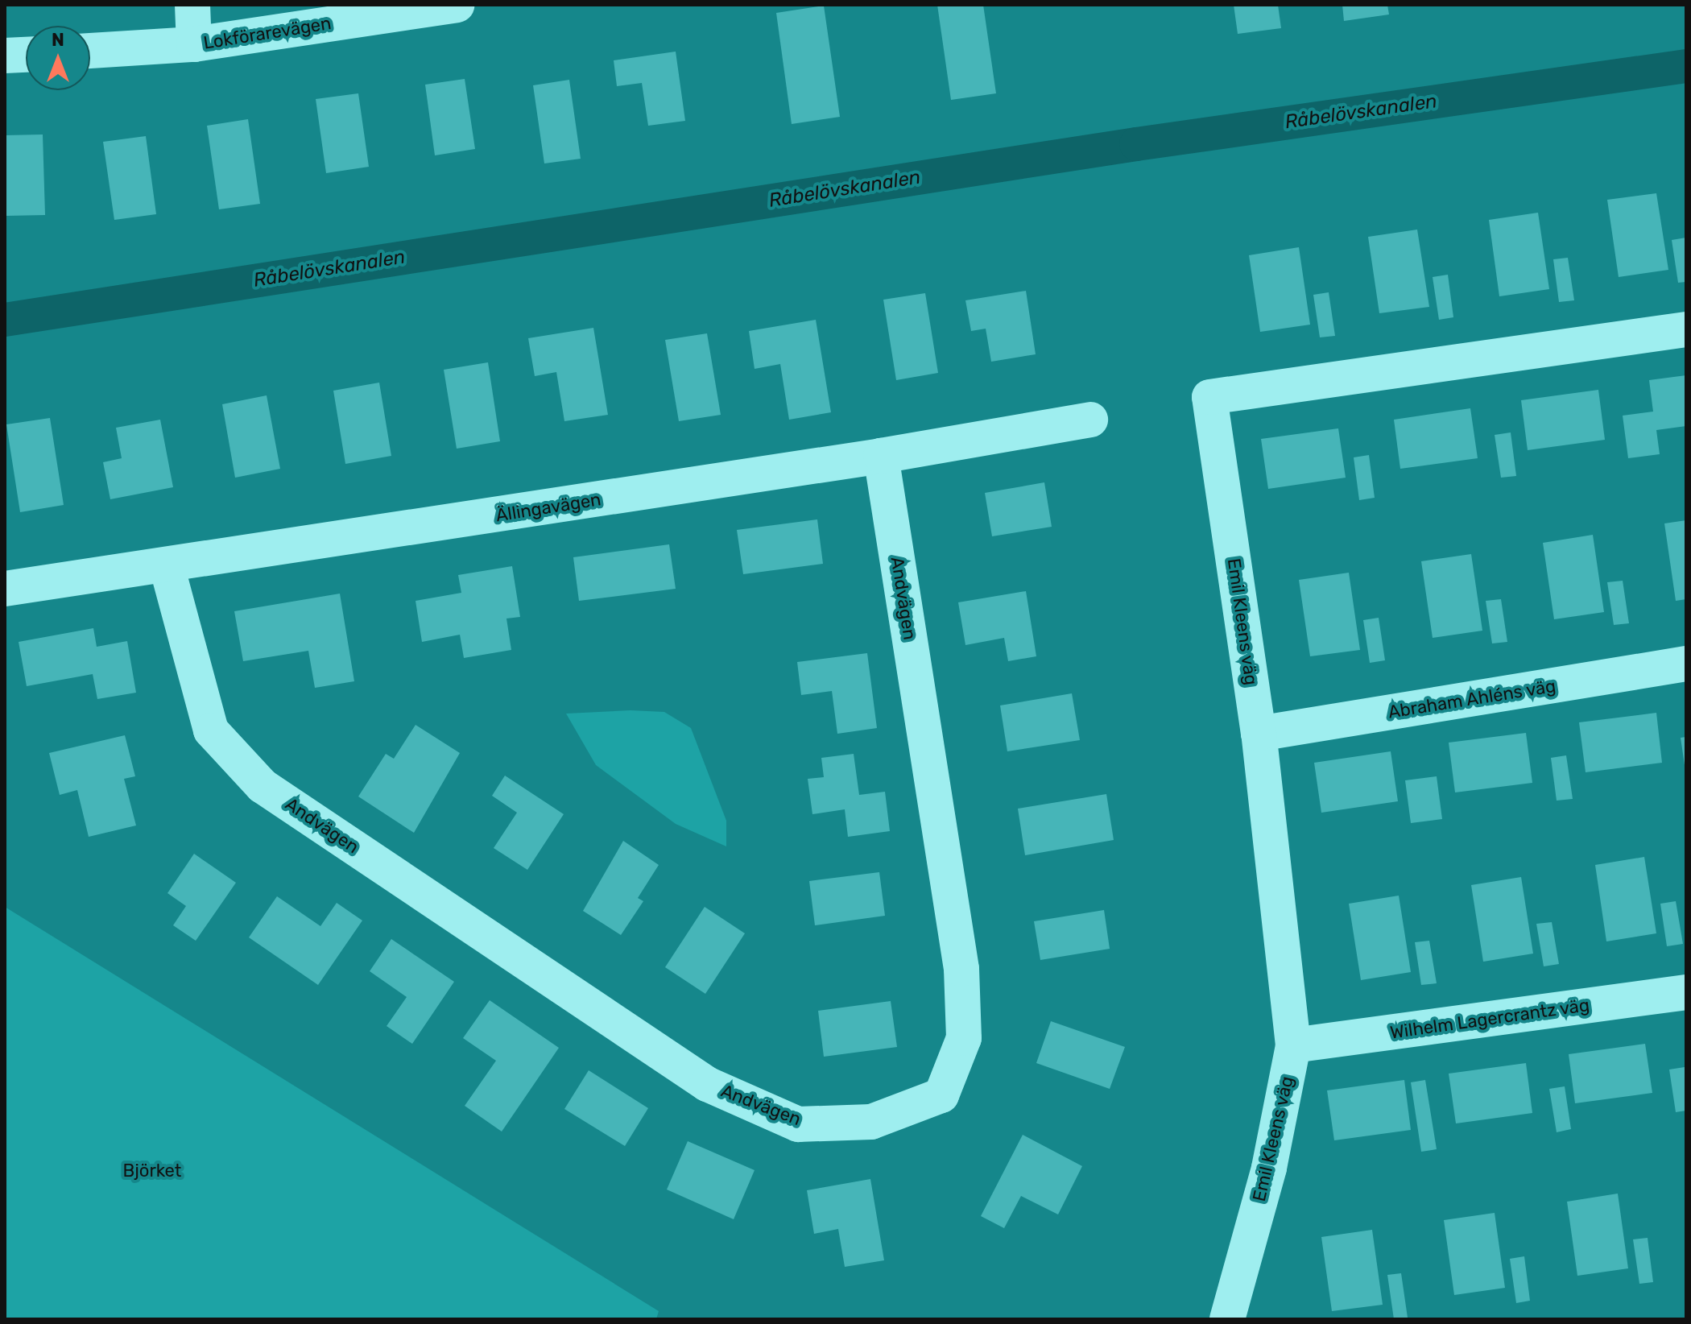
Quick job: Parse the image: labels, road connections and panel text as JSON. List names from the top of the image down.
{
  "streets": {
    "street": [
      "Lokförarevägen",
      "Ällingavägen",
      "Andvägen",
      "Emil Kleens väg",
      "Abraham Ahléns väg",
      "Wilhelm Lagercrantz väg"
    ]
  },
  "crossings": [
    ["Ällingavägen", "Andvägen"],
    ["Emil Kleens väg", "Abraham Ahléns väg"],
    ["Emil Kleens väg", "Wilhelm Lagercrantz väg"]
  ],
  "water": ["Råbelövskanalen"],
  "parks": ["Björket"],
  "north": "top"
}
